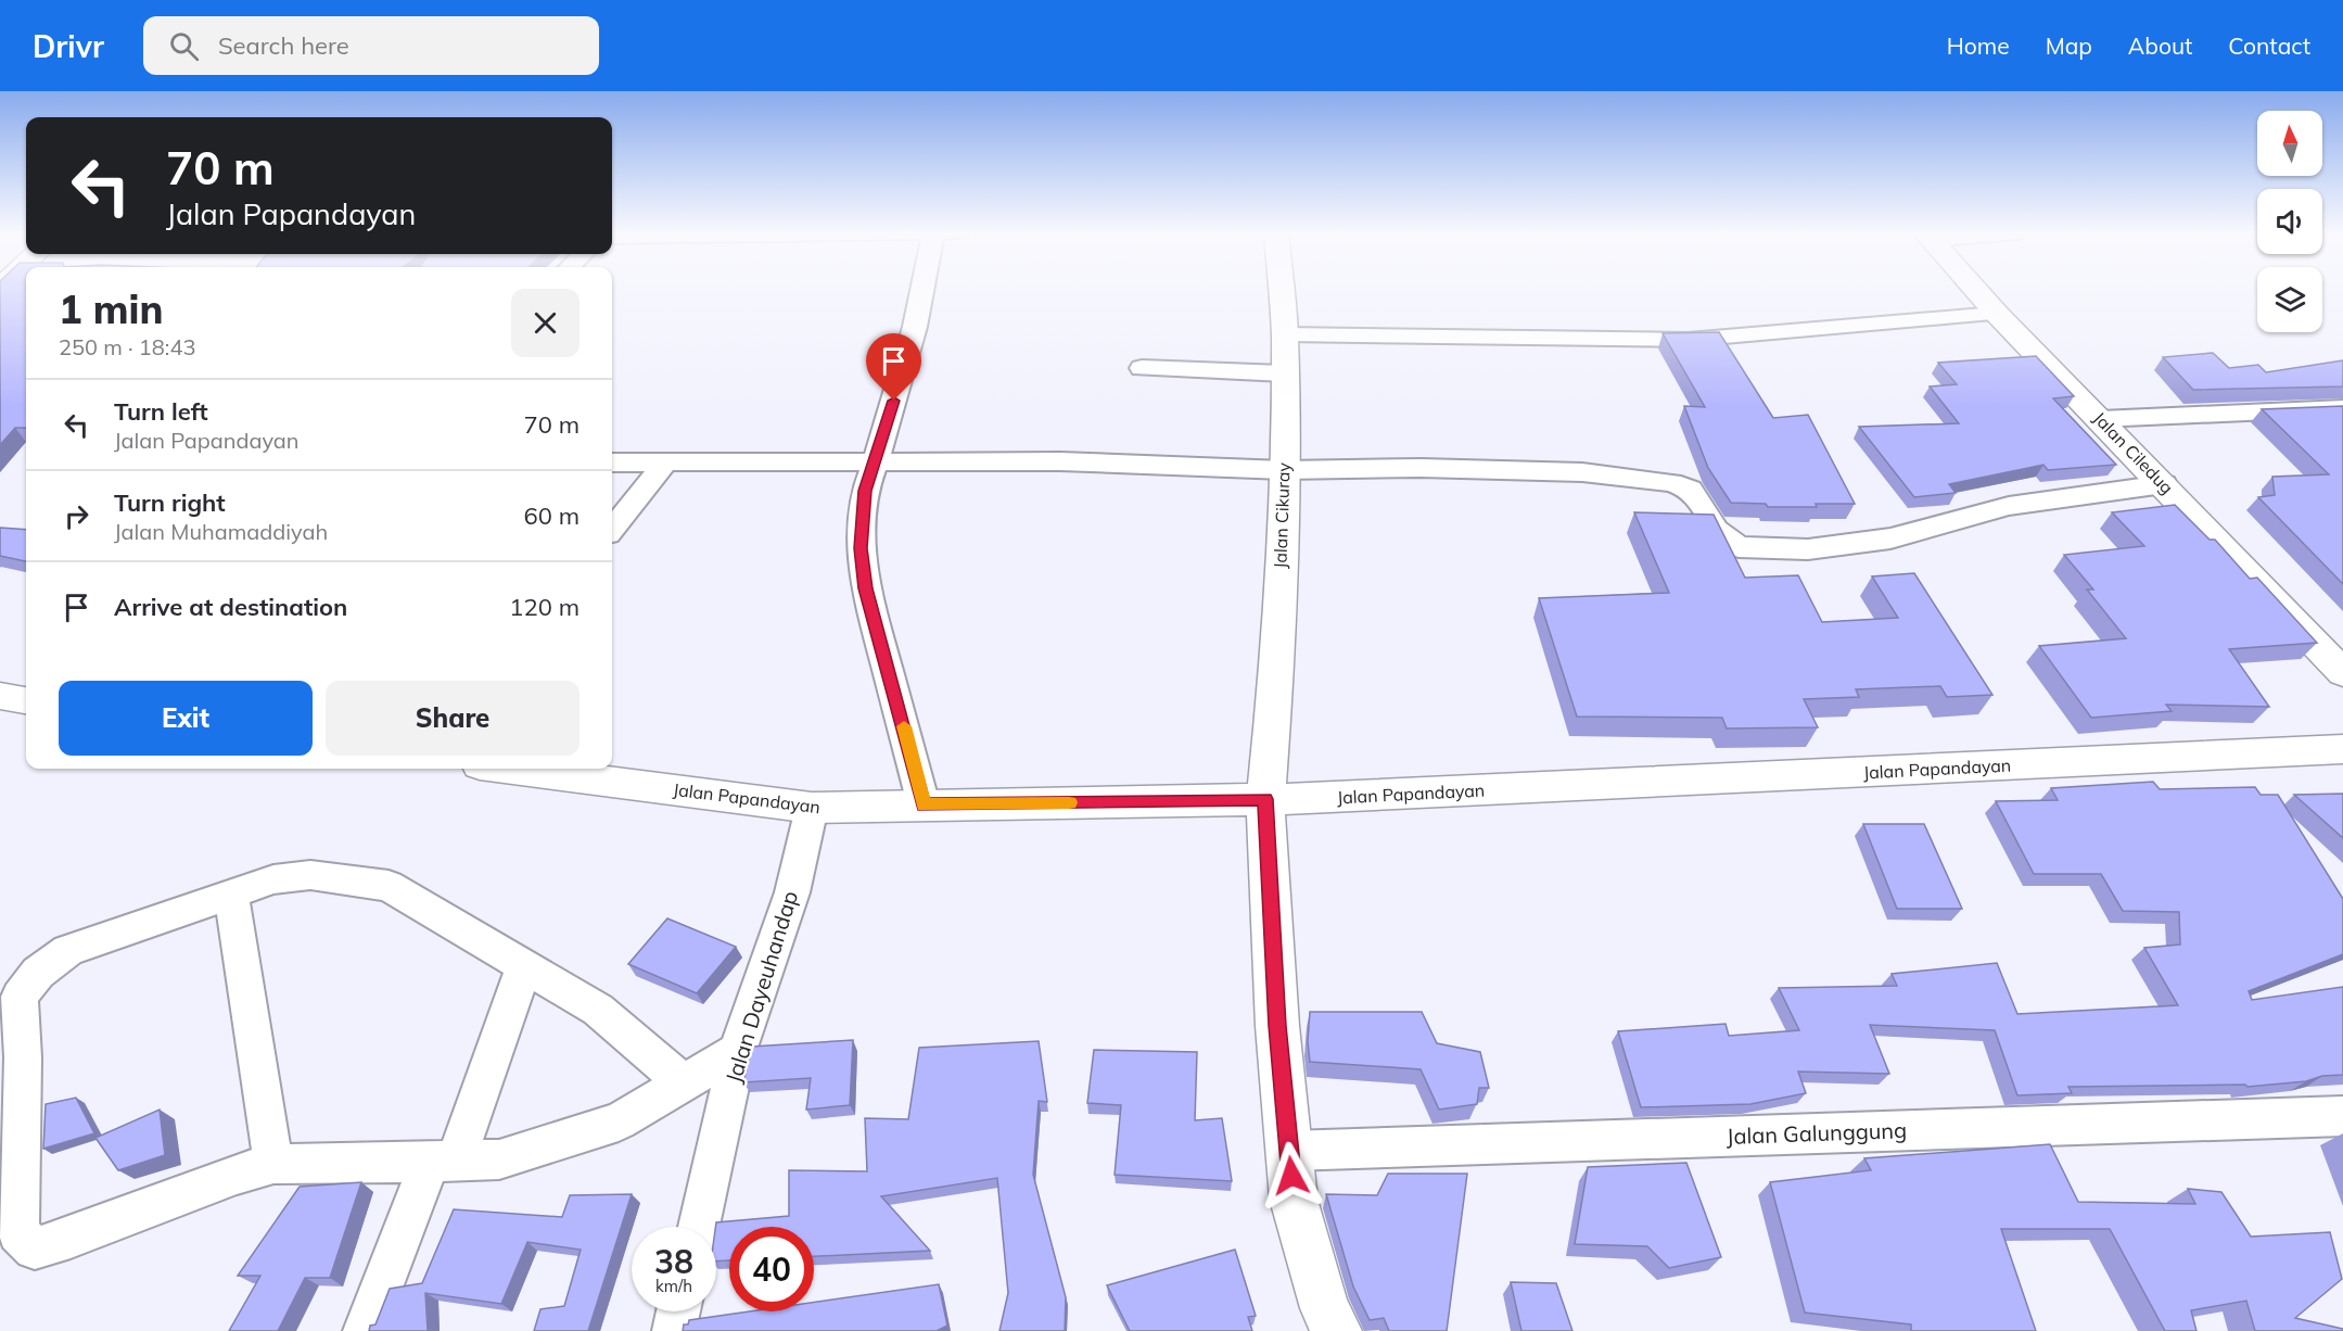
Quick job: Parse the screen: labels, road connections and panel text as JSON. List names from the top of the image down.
{
  "streets": {
    "street": [
      "Jalan Ciledug",
      "Jalan Cikuray",
      "Jalan Papandayan",
      "Jalan Dayeuhandap",
      "Jalan Galunggung"
    ]
  },
  "crossings": [
    ["Jalan Cikuray", "Jalan Papandayan"],
    ["Jalan Cikuray", "Jalan Galunggung"],
    ["Jalan Papandayan", "Jalan Dayeuhandap"]
  ],
  "north": "top",
  "page": {
    "header": "Drivr",
    "search": "Search here",
    "nav": [
      "Home",
      "Map",
      "About",
      "Contact"
    ],
    "turn": ["70 m", "Jalan Papandayan"],
    "heading": ["1 min", "250 m · 18:43"],
    "list": [
      {
        "name": "Turn left",
        "note": "Jalan Papandayan",
        "value": "70 m"
      },
      {
        "name": "Turn right",
        "note": "Jalan Muhamaddiyah",
        "value": "60 m"
      },
      {
        "name": "Arrive at destination",
        "value": "120 m"
      }
    ],
    "buttons": ["Exit", "Share"],
    "speed": "38 km/h",
    "limit": "40"
  }
}
